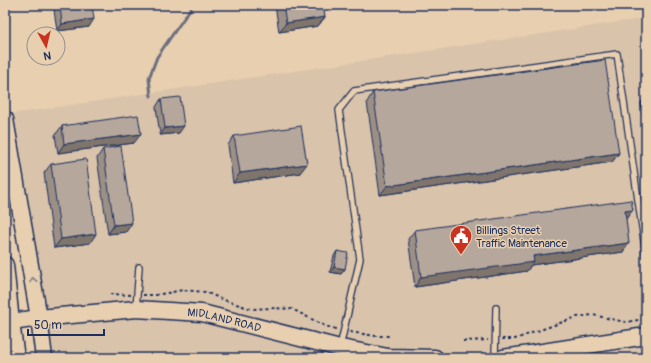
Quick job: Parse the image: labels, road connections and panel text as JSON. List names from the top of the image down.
{
  "streets": {
    "main road": ["MIDLAND ROAD"]
  },
  "places": {
    "public building": ["Billings Street Traffic Maintenance"]
  },
  "scale_bar": "50 m",
  "north": "bottom"
}
